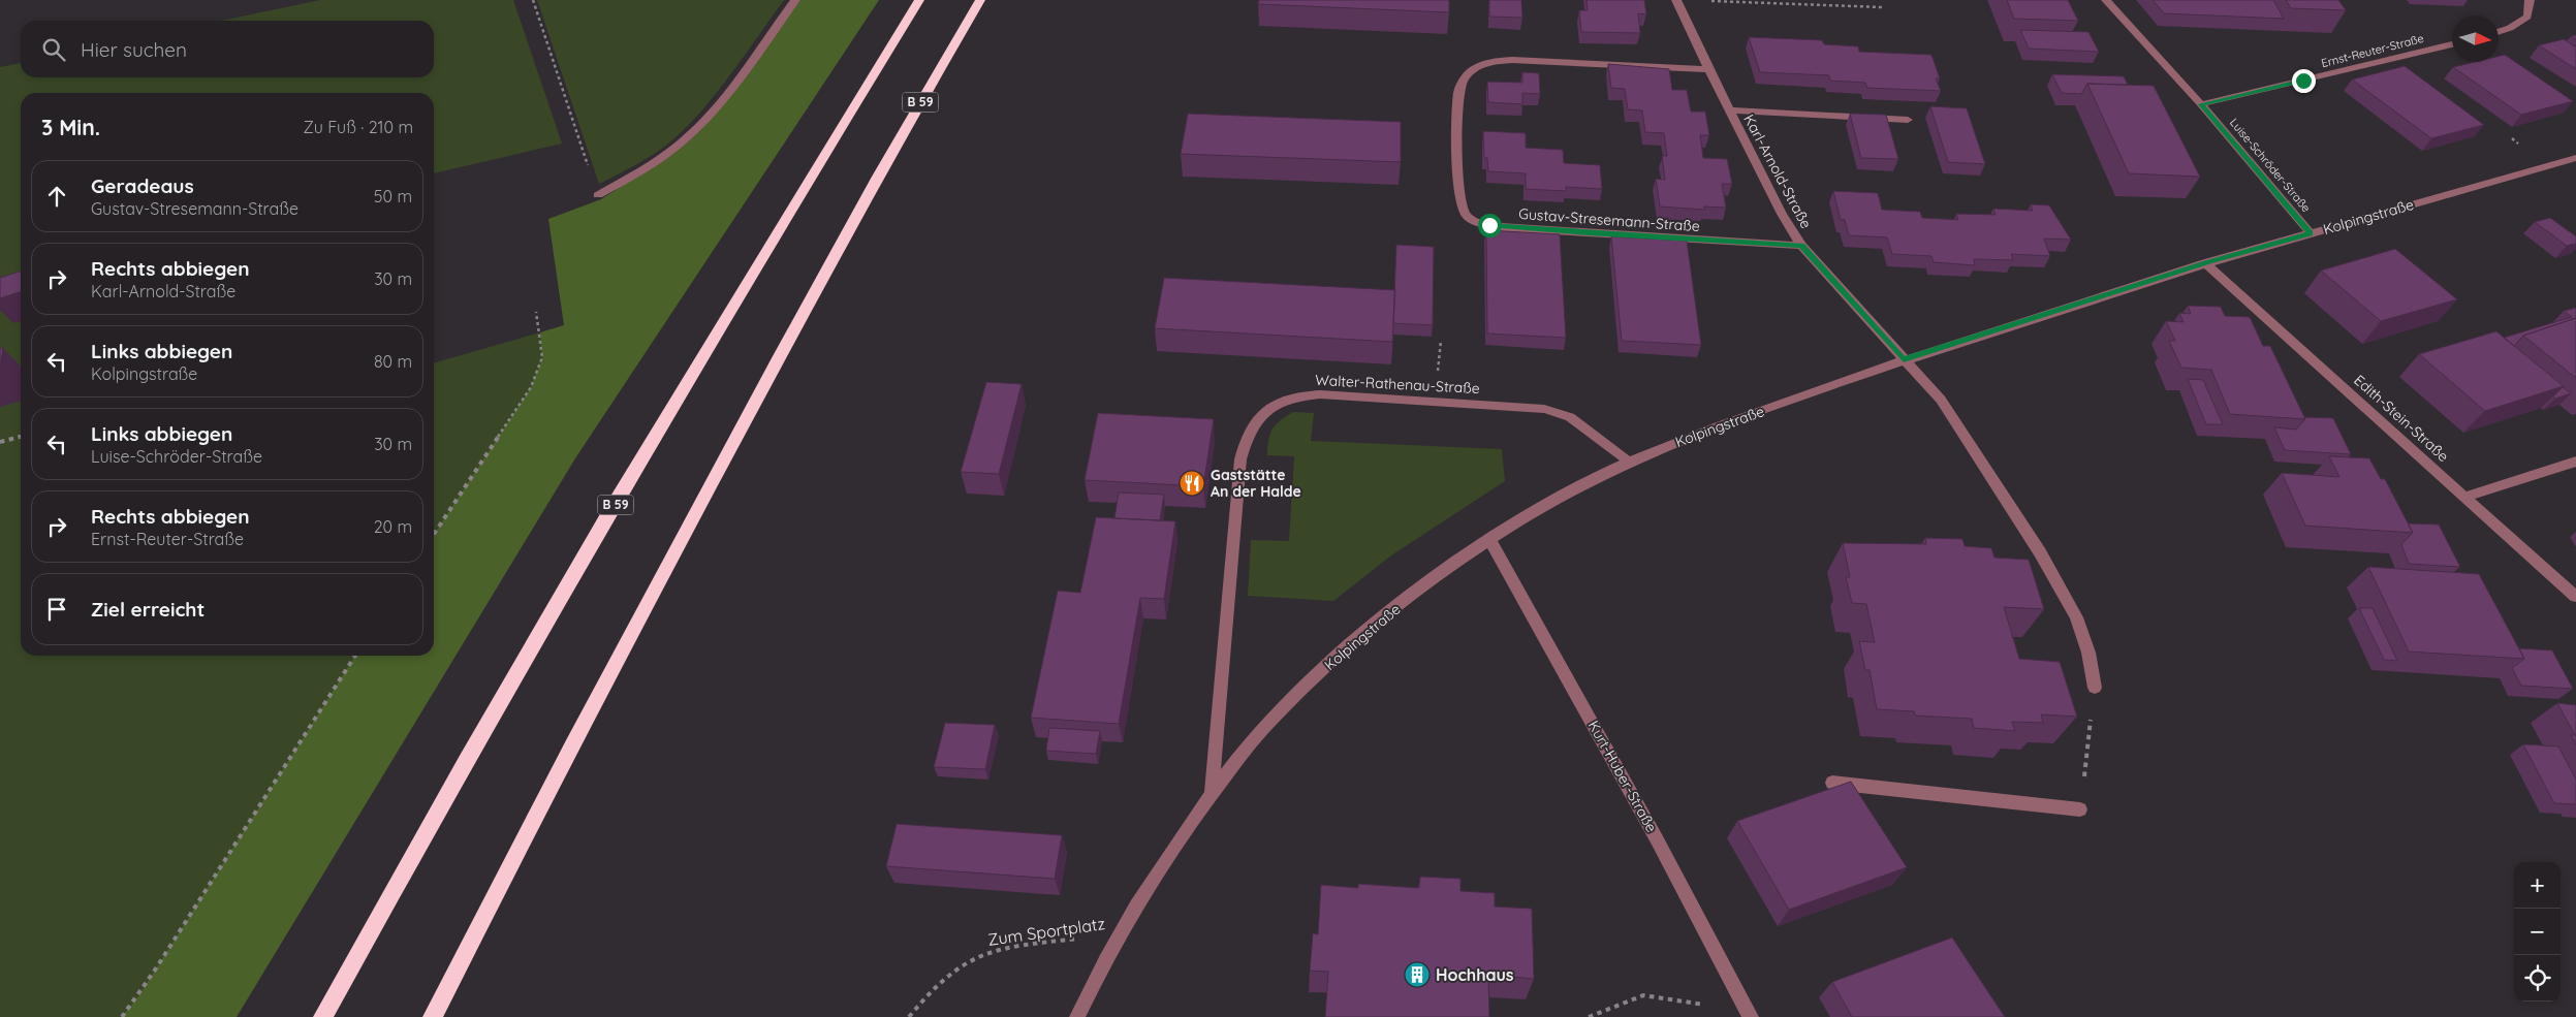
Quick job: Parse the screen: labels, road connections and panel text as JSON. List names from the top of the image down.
{
  "streets": {
    "highway": ["B 59"],
    "street": [
      "Ernst-Reuter-Straße",
      "Luise-Schröder-Straße",
      "Karl-Arnold-Straße",
      "Kolpingstraße",
      "Gustav-Stresemann-Straße",
      "Walter-Rathenau-Straße",
      "Edith-Stein-Straße",
      "Kurt-Huber-Straße"
    ],
    "path": ["Zum Sportplatz"]
  },
  "crossings": [
    ["Ernst-Reuter-Straße", "Luise-Schröder-Straße"],
    ["Luise-Schröder-Straße", "Kolpingstraße"],
    ["Karl-Arnold-Straße", "Kolpingstraße"],
    ["Karl-Arnold-Straße", "Gustav-Stresemann-Straße"],
    ["Kolpingstraße", "Walter-Rathenau-Straße"],
    ["Kolpingstraße", "Edith-Stein-Straße"],
    ["Kolpingstraße", "Kurt-Huber-Straße"],
    ["Kolpingstraße", "Zum Sportplatz"]
  ],
  "places": {
    "restaurant": ["Gaststätte An der Halde"],
    "building": ["Hochhaus"]
  },
  "north": "right",
  "page": {
    "search": "Hier suchen",
    "heading": ["3 Min.", "Zu Fuß · 210 m"],
    "list": [
      ["Geradeaus", "Gustav-Stresemann-Straße", "50 m"],
      ["Rechts abbiegen", "Karl-Arnold-Straße", "30 m"],
      ["Links abbiegen", "Kolpingstraße", "80 m"],
      ["Links abbiegen", "Luise-Schröder-Straße", "30 m"],
      ["Rechts abbiegen", "Ernst-Reuter-Straße", "20 m"],
      "Ziel erreicht"
    ],
    "map_buttons": ["+", "−"]
  }
}
